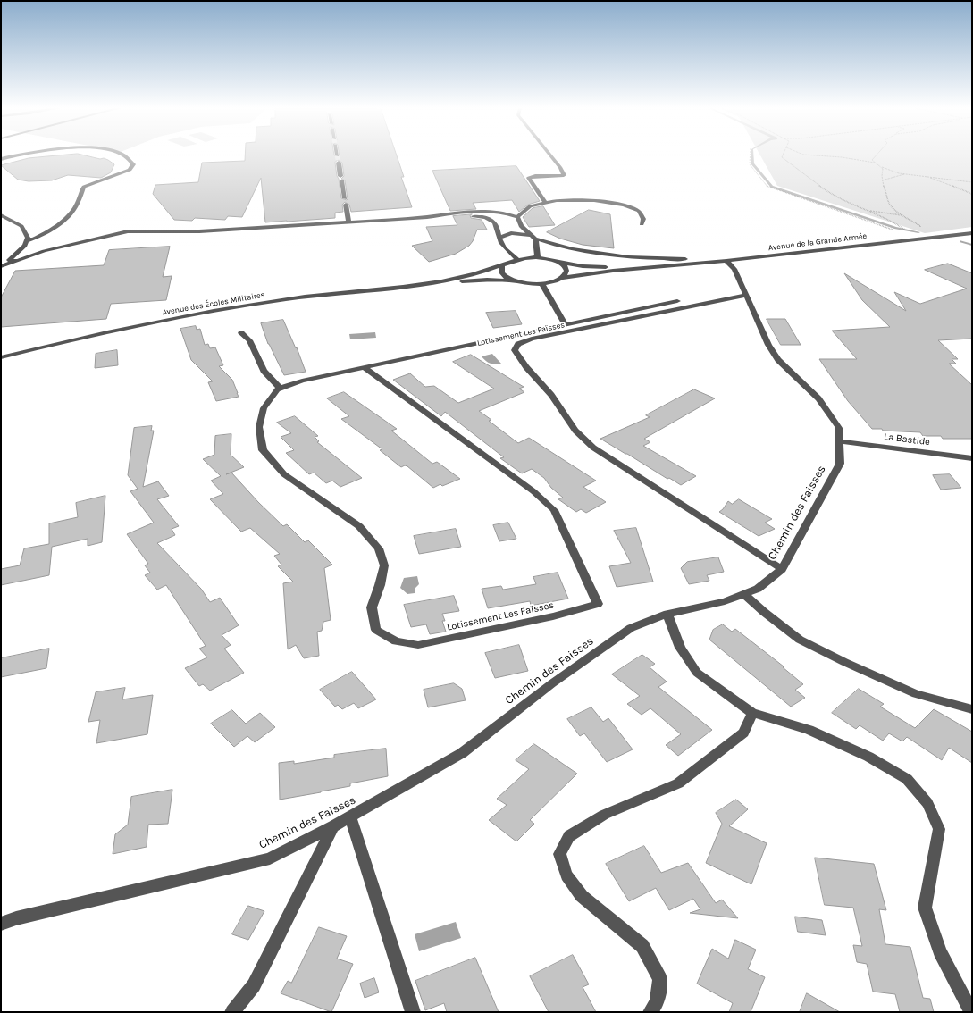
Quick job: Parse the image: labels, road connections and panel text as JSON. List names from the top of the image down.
{
  "streets": {
    "street": [
      "Avenue de la Grande Armée",
      "Avenue des Écoles Militaires",
      "Lotissement Les Faïsses",
      "La Bastide",
      "Chemin des Faisses"
    ]
  },
  "crossings": [
    ["Avenue de la Grande Armée", "Avenue des Écoles Militaires"],
    ["Avenue de la Grande Armée", "Chemin des Faisses"],
    ["La Bastide", "Chemin des Faisses"]
  ]
}
